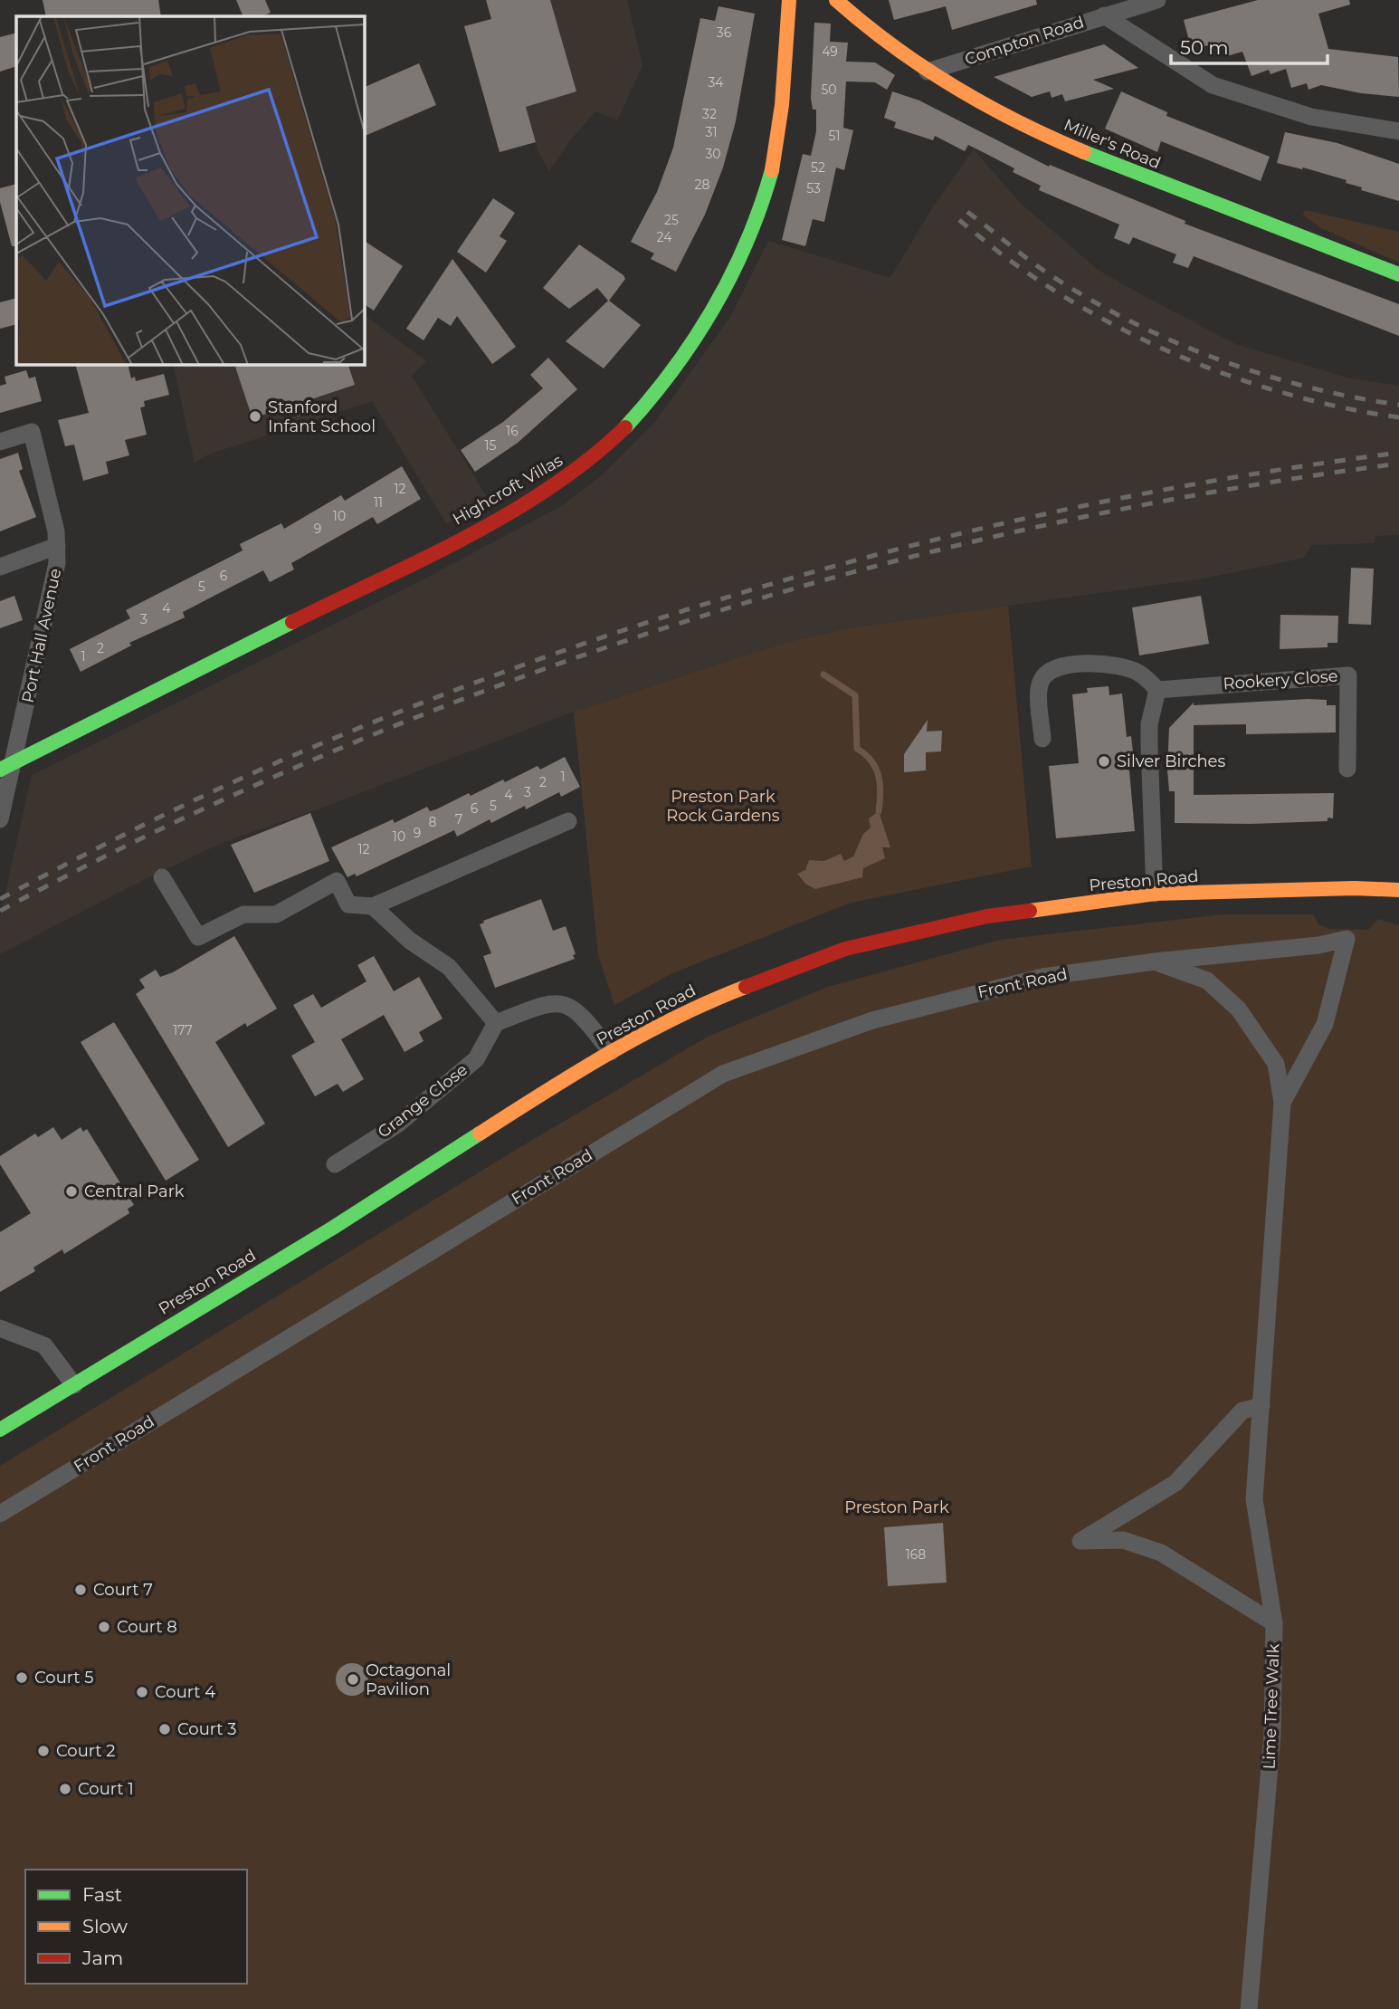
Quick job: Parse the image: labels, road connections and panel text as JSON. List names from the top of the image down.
{
  "streets": {
    "main road": ["Miller's Road", "Highcroft Villas", "Preston Road"],
    "street": [
      "Compton Road",
      "Port Hall Avenue",
      "Rookery Close",
      "Front Road",
      "Grange Close",
      "Lime Tree Walk"
    ]
  },
  "crossings": [
    ["Compton Road", "Miller's Road"],
    ["Highcroft Villas", "Port Hall Avenue"],
    ["Front Road", "Lime Tree Walk"]
  ],
  "parks": ["Preston Park Rock Gardens", "Preston Park"],
  "places": [
    "Stanford Infant School",
    "Silver Birches",
    "Central Park",
    "Court 7",
    "Court 8",
    "Court 5",
    "Octagonal Pavilion",
    "Court 4",
    "Court 3",
    "Court 2",
    "Court 1"
  ],
  "house_numbers": [
    "36",
    "49",
    "34",
    "50",
    "32",
    "31",
    "51",
    "30",
    "52",
    "28",
    "53",
    "25",
    "24",
    "16",
    "15",
    "12",
    "11",
    "10",
    "9",
    "6",
    "5",
    "4",
    "3",
    "2",
    "1",
    "1",
    "2",
    "3",
    "4",
    "5",
    "6",
    "7",
    "8",
    "9",
    "10",
    "12",
    "177",
    "168"
  ],
  "legend": ["Fast", "Slow", "Jam"],
  "scale_bar": "50 m"
}
